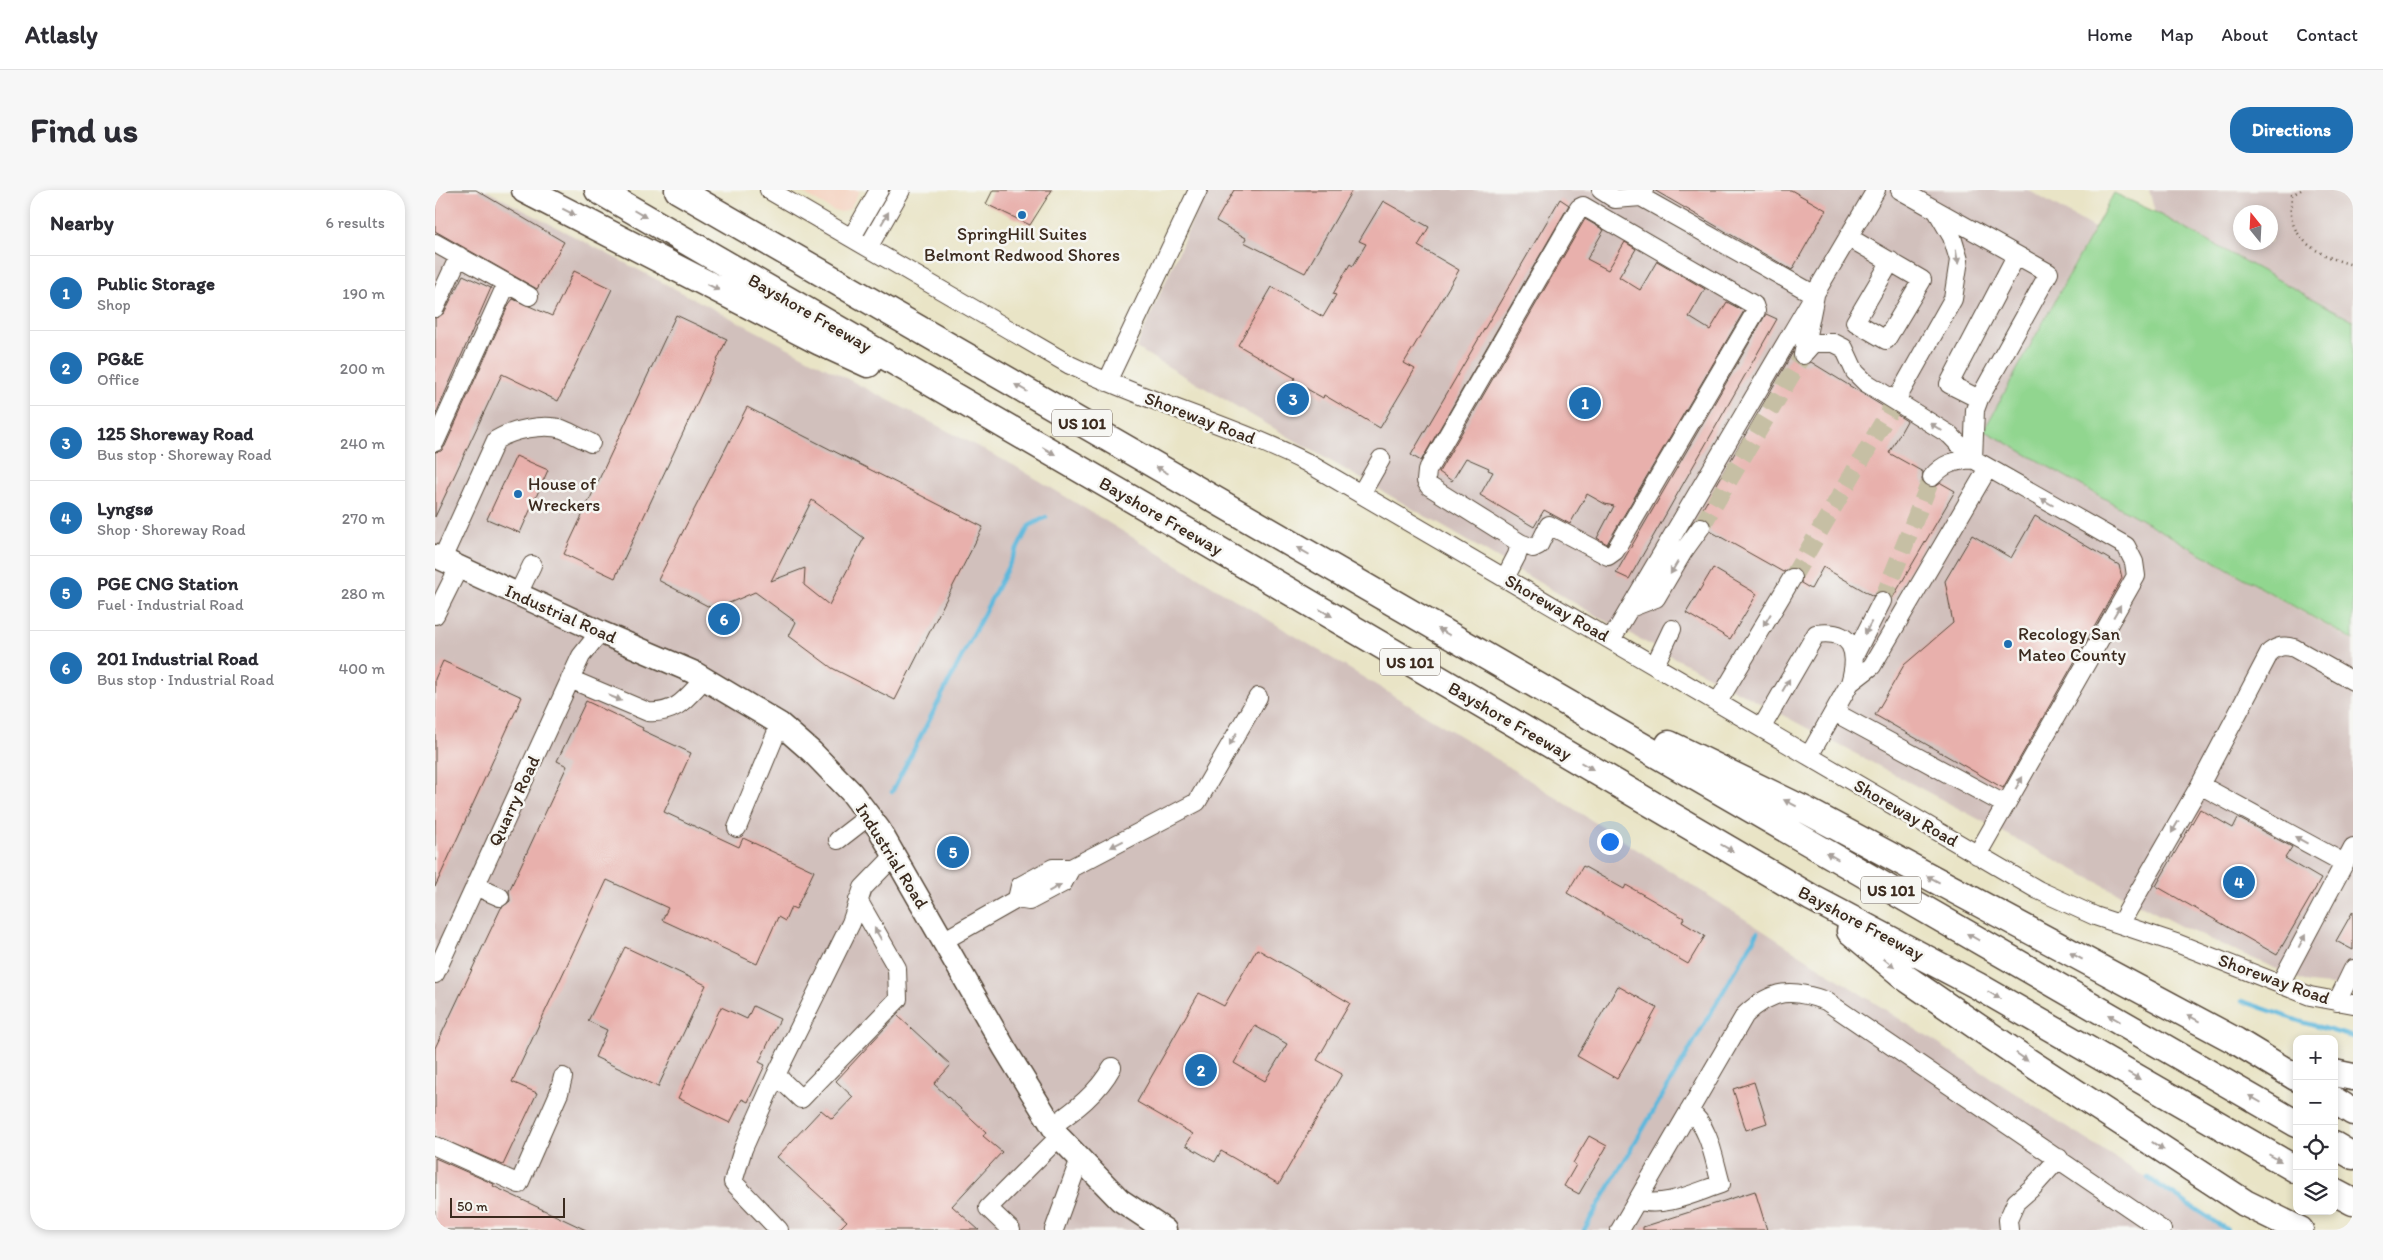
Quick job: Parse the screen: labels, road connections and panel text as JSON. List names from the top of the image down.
{
  "streets": {
    "highway": ["Bayshore Freeway", "US 101"],
    "main road": ["Industrial Road"],
    "street": ["Shoreway Road", "Quarry Road"]
  },
  "crossings": [
    ["Industrial Road", "Quarry Road"]
  ],
  "places": ["SpringHill Suites Belmont Redwood Shores", "House of Wreckers", "Recology San Mateo County"],
  "scale_bar": "50 m",
  "north": "top",
  "page": {
    "header": "Atlasly",
    "nav": [
      "Home",
      "Map",
      "About",
      "Contact"
    ],
    "buttons": "Directions",
    "title": "Find us",
    "heading": ["Nearby", "6 results"],
    "list": [
      {
        "mark": "1",
        "name": "Public Storage",
        "note": "Shop",
        "value": "190 m"
      },
      {
        "mark": "2",
        "name": "PG&E",
        "note": "Office",
        "value": "200 m"
      },
      {
        "mark": "3",
        "name": "125 Shoreway Road",
        "note": "Bus stop · Shoreway Road",
        "value": "240 m"
      },
      {
        "mark": "4",
        "name": "Lyngsø",
        "note": "Shop · Shoreway Road",
        "value": "270 m"
      },
      {
        "mark": "5",
        "name": "PGE CNG Station",
        "note": "Fuel · Industrial Road",
        "value": "280 m"
      },
      {
        "mark": "6",
        "name": "201 Industrial Road",
        "note": "Bus stop · Industrial Road",
        "value": "400 m"
      }
    ],
    "pins": [
      "3",
      "1",
      "6",
      "5",
      "4",
      "2"
    ],
    "map_buttons": ["+", "−"],
    "scale": "50 m"
  }
}
